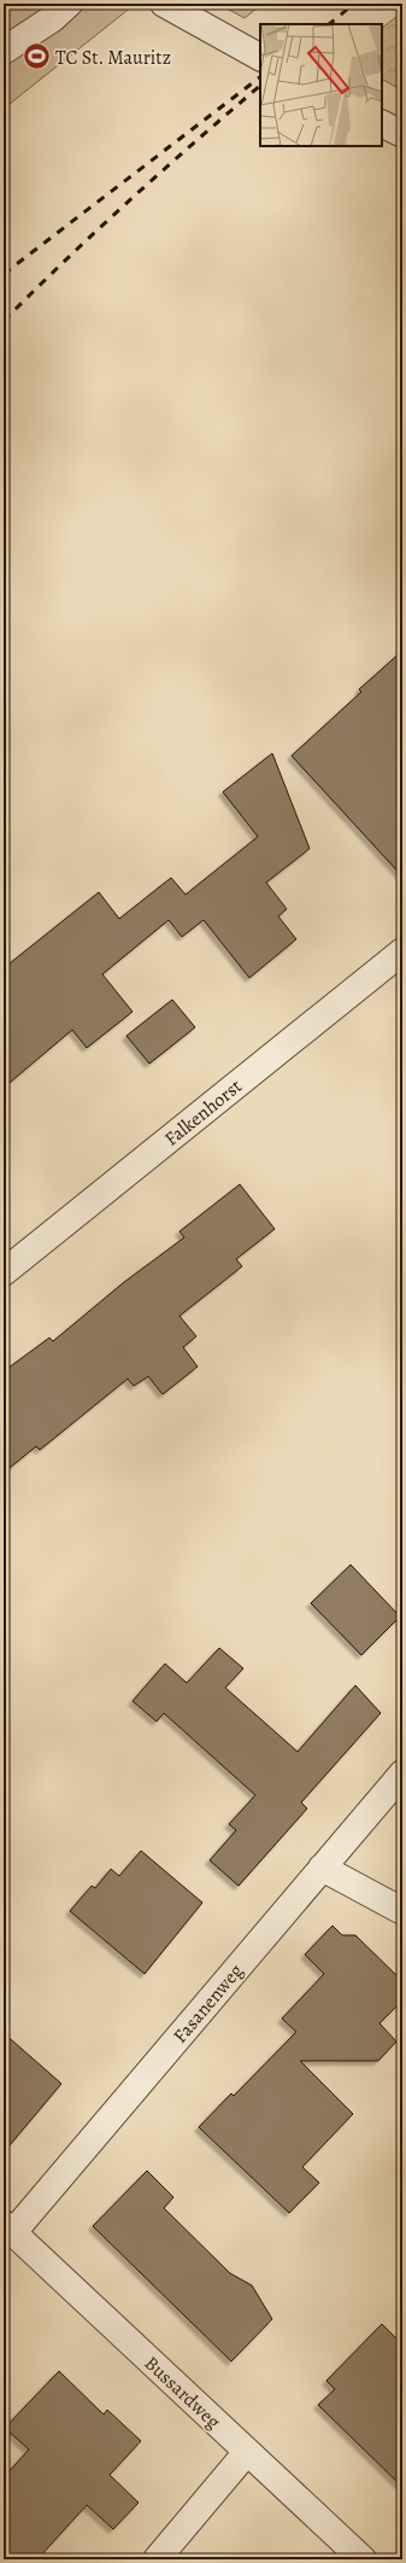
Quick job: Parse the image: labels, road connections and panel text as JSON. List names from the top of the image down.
{
  "streets": {
    "street": ["Falkenhorst", "Fasanenweg", "Bussardweg"]
  },
  "crossings": [
    ["Fasanenweg", "Bussardweg"]
  ],
  "places": {
    "sports": ["TC St. Mauritz"]
  }
}
